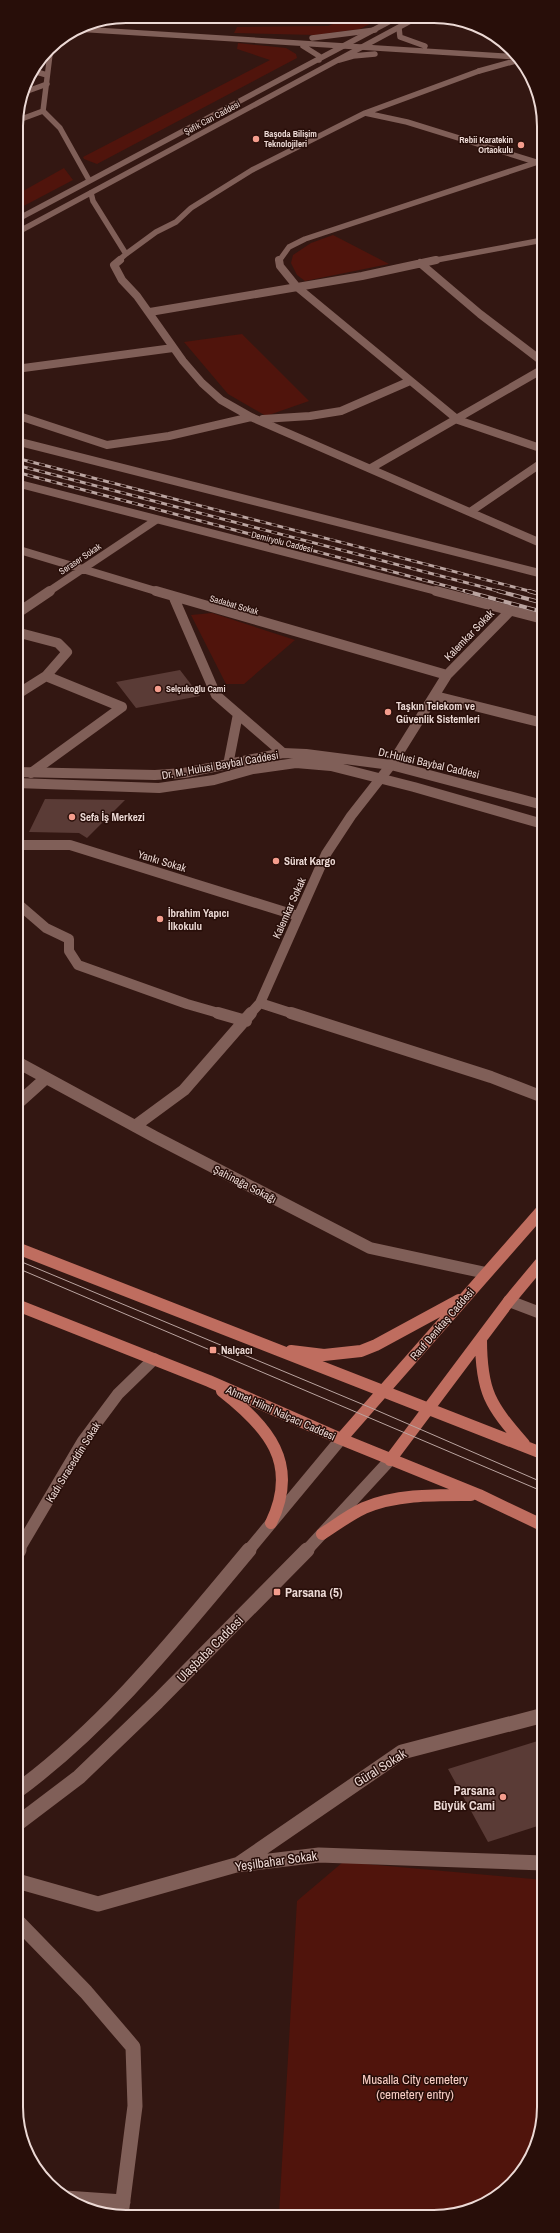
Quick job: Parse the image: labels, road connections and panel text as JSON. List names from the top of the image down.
{
  "streets": {
    "main road": ["Rauf Denktaş Caddesi", "Ahmet Hilmi Nalçacı Caddesi"],
    "street": [
      "Şefik Can Caddesi",
      "Demiryolu Caddesi",
      "Seraser Sokak",
      "Sadabat Sokak",
      "Kalemkar Sokak",
      "Dr.Hulusi Baybal Caddesi",
      "Dr. M. Hulusi Baybal Caddesi",
      "Yankı Sokak",
      "Şahinağa Sokağı",
      "Kadı Sıraceddin Sokak",
      "Ulaşbaba Caddesi",
      "Güral Sokak",
      "Yeşilbahar Sokak"
    ]
  },
  "crossings": [
    ["Demiryolu Caddesi", "Seraser Sokak"],
    ["Demiryolu Caddesi", "Kalemkar Sokak"],
    ["Seraser Sokak", "Sadabat Sokak"],
    ["Sadabat Sokak", "Kalemkar Sokak"],
    ["Kalemkar Sokak", "Dr.Hulusi Baybal Caddesi"],
    ["Kalemkar Sokak", "Dr. M. Hulusi Baybal Caddesi"],
    ["Kalemkar Sokak", "Yankı Sokak"],
    ["Kalemkar Sokak", "Şahinağa Sokağı"],
    ["Dr.Hulusi Baybal Caddesi", "Dr. M. Hulusi Baybal Caddesi"],
    ["Şahinağa Sokağı", "Rauf Denktaş Caddesi"],
    ["Rauf Denktaş Caddesi", "Ahmet Hilmi Nalçacı Caddesi"],
    ["Ahmet Hilmi Nalçacı Caddesi", "Kadı Sıraceddin Sokak"],
    ["Ahmet Hilmi Nalçacı Caddesi", "Ulaşbaba Caddesi"],
    ["Güral Sokak", "Yeşilbahar Sokak"]
  ],
  "parks": ["Musalla City cemetery (cemetery entry)"],
  "places": {
    "other": [
      "Başoda Bilişim Teknolojileri",
      "Rebii Karatekin Ortaokulu",
      "Selçukoğlu Cami",
      "Taşkın Telekom ve Güvenlik Sistemleri",
      "Sefa İş Merkezi",
      "Sürat Kargo",
      "İbrahim Yapıcı İlkokulu",
      "Parsana Büyük Cami"
    ],
    "transit": ["Nalçacı", "Parsana (5)"]
  }
}
